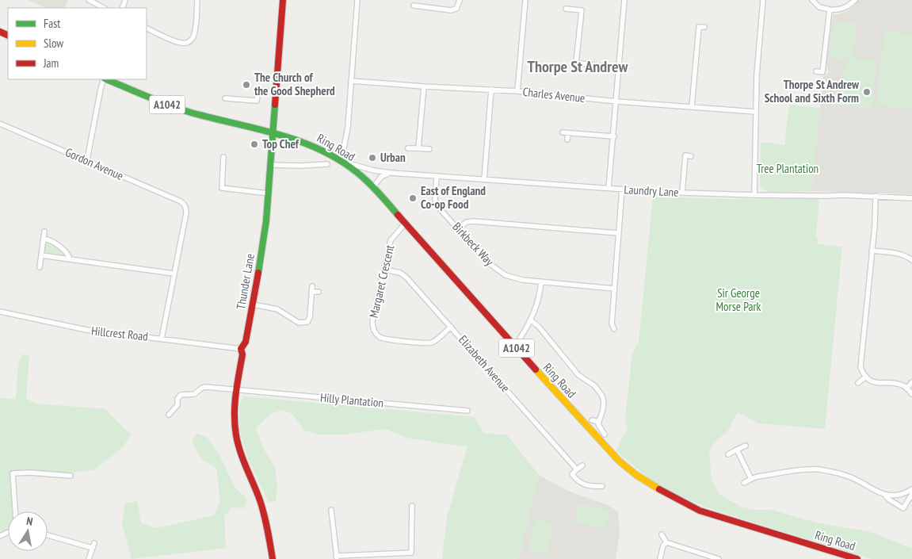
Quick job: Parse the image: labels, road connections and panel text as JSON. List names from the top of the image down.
{
  "streets": {
    "main road": ["A1042", "Ring Road", "Thunder Lane"],
    "street": [
      "Charles Avenue",
      "Gordon Avenue",
      "Laundry Lane",
      "Birkbeck Way",
      "Margaret Crescent",
      "Hillcrest Road",
      "Elizabeth Avenue",
      "Hilly Plantation"
    ]
  },
  "crossings": [
    ["A1042", "Ring Road"],
    ["A1042", "Thunder Lane"],
    ["Ring Road", "Laundry Lane"],
    ["Ring Road", "Thunder Lane"],
    ["Ring Road", "Margaret Crescent"],
    ["Laundry Lane", "Birkbeck Way"],
    ["Thunder Lane", "Hillcrest Road"],
    ["Thunder Lane", "Hilly Plantation"],
    ["Margaret Crescent", "Elizabeth Avenue"]
  ],
  "districts": ["Thorpe St Andrew"],
  "parks": ["Tree Plantation", "Sir George Morse Park"],
  "places": [
    "The Church of the Good Shepherd",
    "Thorpe St Andrew School and Sixth Form",
    "Top Chef",
    "Urban",
    "East of England Co-op Food"
  ],
  "legend": ["Fast", "Slow", "Jam"],
  "north": "top"
}
